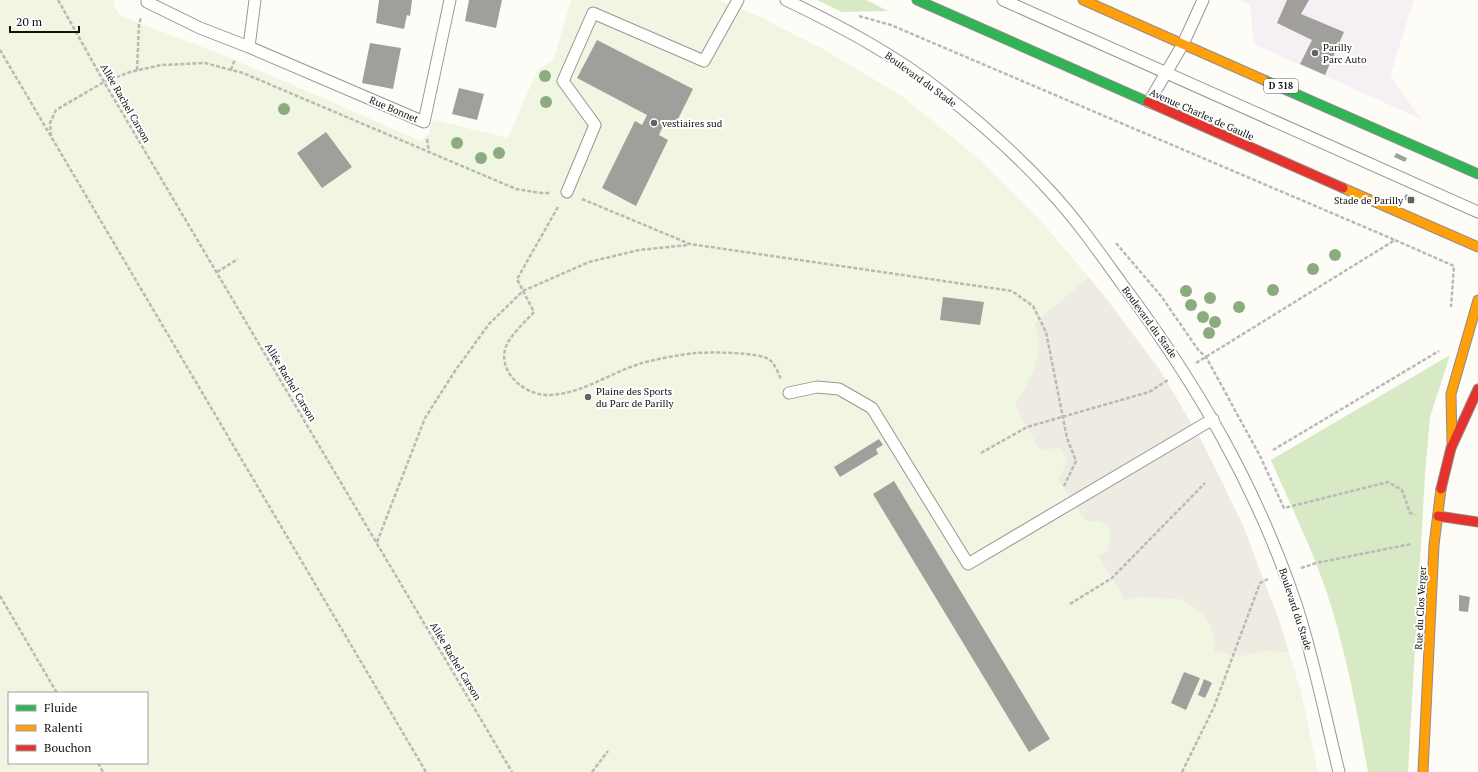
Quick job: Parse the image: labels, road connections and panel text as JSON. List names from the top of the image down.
{
  "streets": {
    "main road": ["D 318", "Avenue Charles de Gaulle", "Rue du Clos Verger"],
    "lane": ["Boulevard du Stade", "Rue Bonnet"],
    "path": ["Allée Rachel Carson"]
  },
  "places": {
    "other": ["Parilly Parc Auto", "vestiaires sud", "Plaine des Sports du Parc de Parilly"],
    "transit": ["Stade de Parilly"]
  },
  "legend": ["Fluide", "Ralenti", "Bouchon"],
  "scale_bar": "20 m"
}
